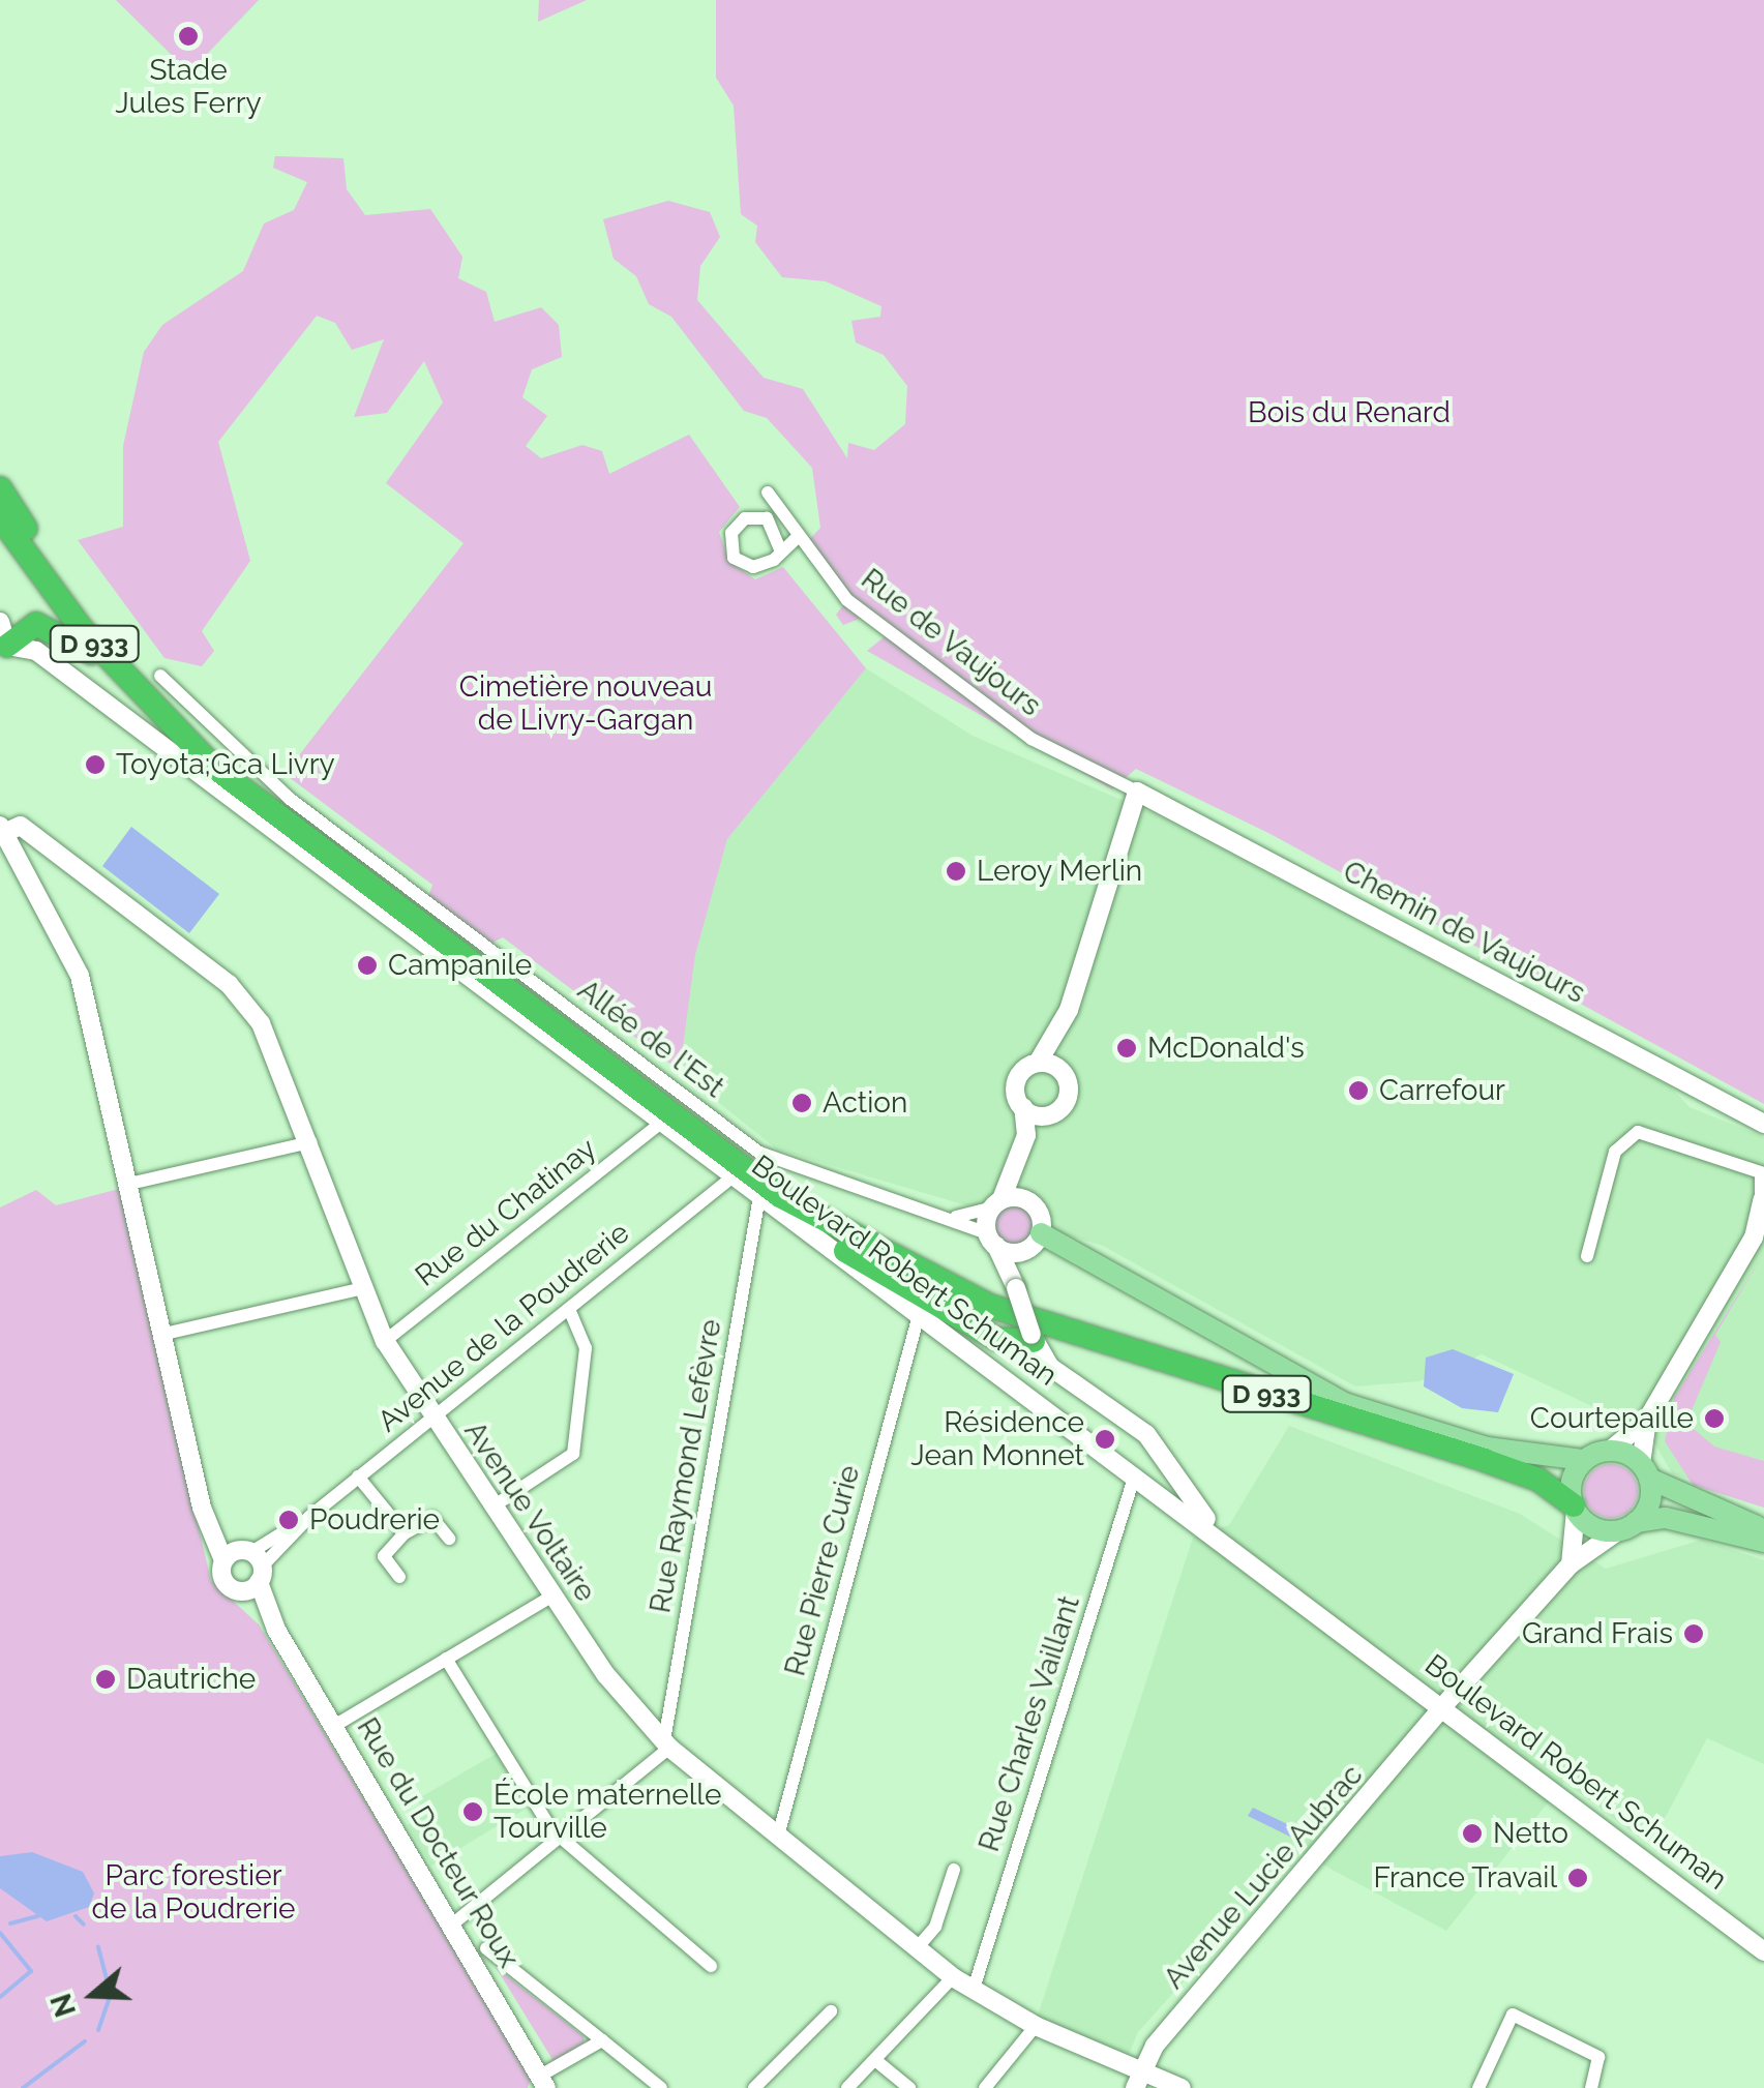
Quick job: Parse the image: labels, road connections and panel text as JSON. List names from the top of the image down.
{
  "streets": {
    "highway": ["D 933"],
    "street": [
      "Rue de Vaujours",
      "Chemin de Vaujours",
      "Allée de l'Est",
      "Rue du Chatinay",
      "Boulevard Robert Schuman",
      "Avenue de la Poudrerie",
      "Rue Raymond Lefèvre",
      "Avenue Voltaire",
      "Rue Pierre Curie",
      "Rue Charles Vaillant",
      "Rue du Docteur Roux",
      "Avenue Lucie Aubrac"
    ]
  },
  "crossings": [
    ["Rue de Vaujours", "Chemin de Vaujours"],
    ["D 933", "Boulevard Robert Schuman"],
    ["D 933", "Rue Raymond Lefèvre"],
    ["D 933", "Avenue Lucie Aubrac"],
    ["Rue du Chatinay", "Boulevard Robert Schuman"],
    ["Rue du Chatinay", "Avenue Voltaire"],
    ["Boulevard Robert Schuman", "Avenue de la Poudrerie"],
    ["Boulevard Robert Schuman", "Rue Raymond Lefèvre"],
    ["Boulevard Robert Schuman", "Rue Pierre Curie"],
    ["Boulevard Robert Schuman", "Rue Charles Vaillant"],
    ["Boulevard Robert Schuman", "Avenue Lucie Aubrac"],
    ["Avenue de la Poudrerie", "Avenue Voltaire"],
    ["Avenue de la Poudrerie", "Rue du Docteur Roux"],
    ["Rue Raymond Lefèvre", "Avenue Voltaire"],
    ["Avenue Voltaire", "Rue Pierre Curie"],
    ["Avenue Voltaire", "Rue Charles Vaillant"],
    ["Avenue Voltaire", "Rue du Docteur Roux"],
    ["Avenue Voltaire", "Avenue Lucie Aubrac"]
  ],
  "parks": ["Bois du Renard", "Cimetière nouveau de Livry-Gargan", "Parc forestier de la Poudrerie"],
  "places": [
    "Stade Jules Ferry",
    "Toyota;Gca Livry",
    "Leroy Merlin",
    "Campanile",
    "McDonald's",
    "Carrefour",
    "Action",
    "Courtepaille",
    "Résidence Jean Monnet",
    "Poudrerie",
    "Grand Frais",
    "Dautriche",
    "École maternelle Tourville",
    "Netto",
    "France Travail"
  ],
  "north": "left"
}
